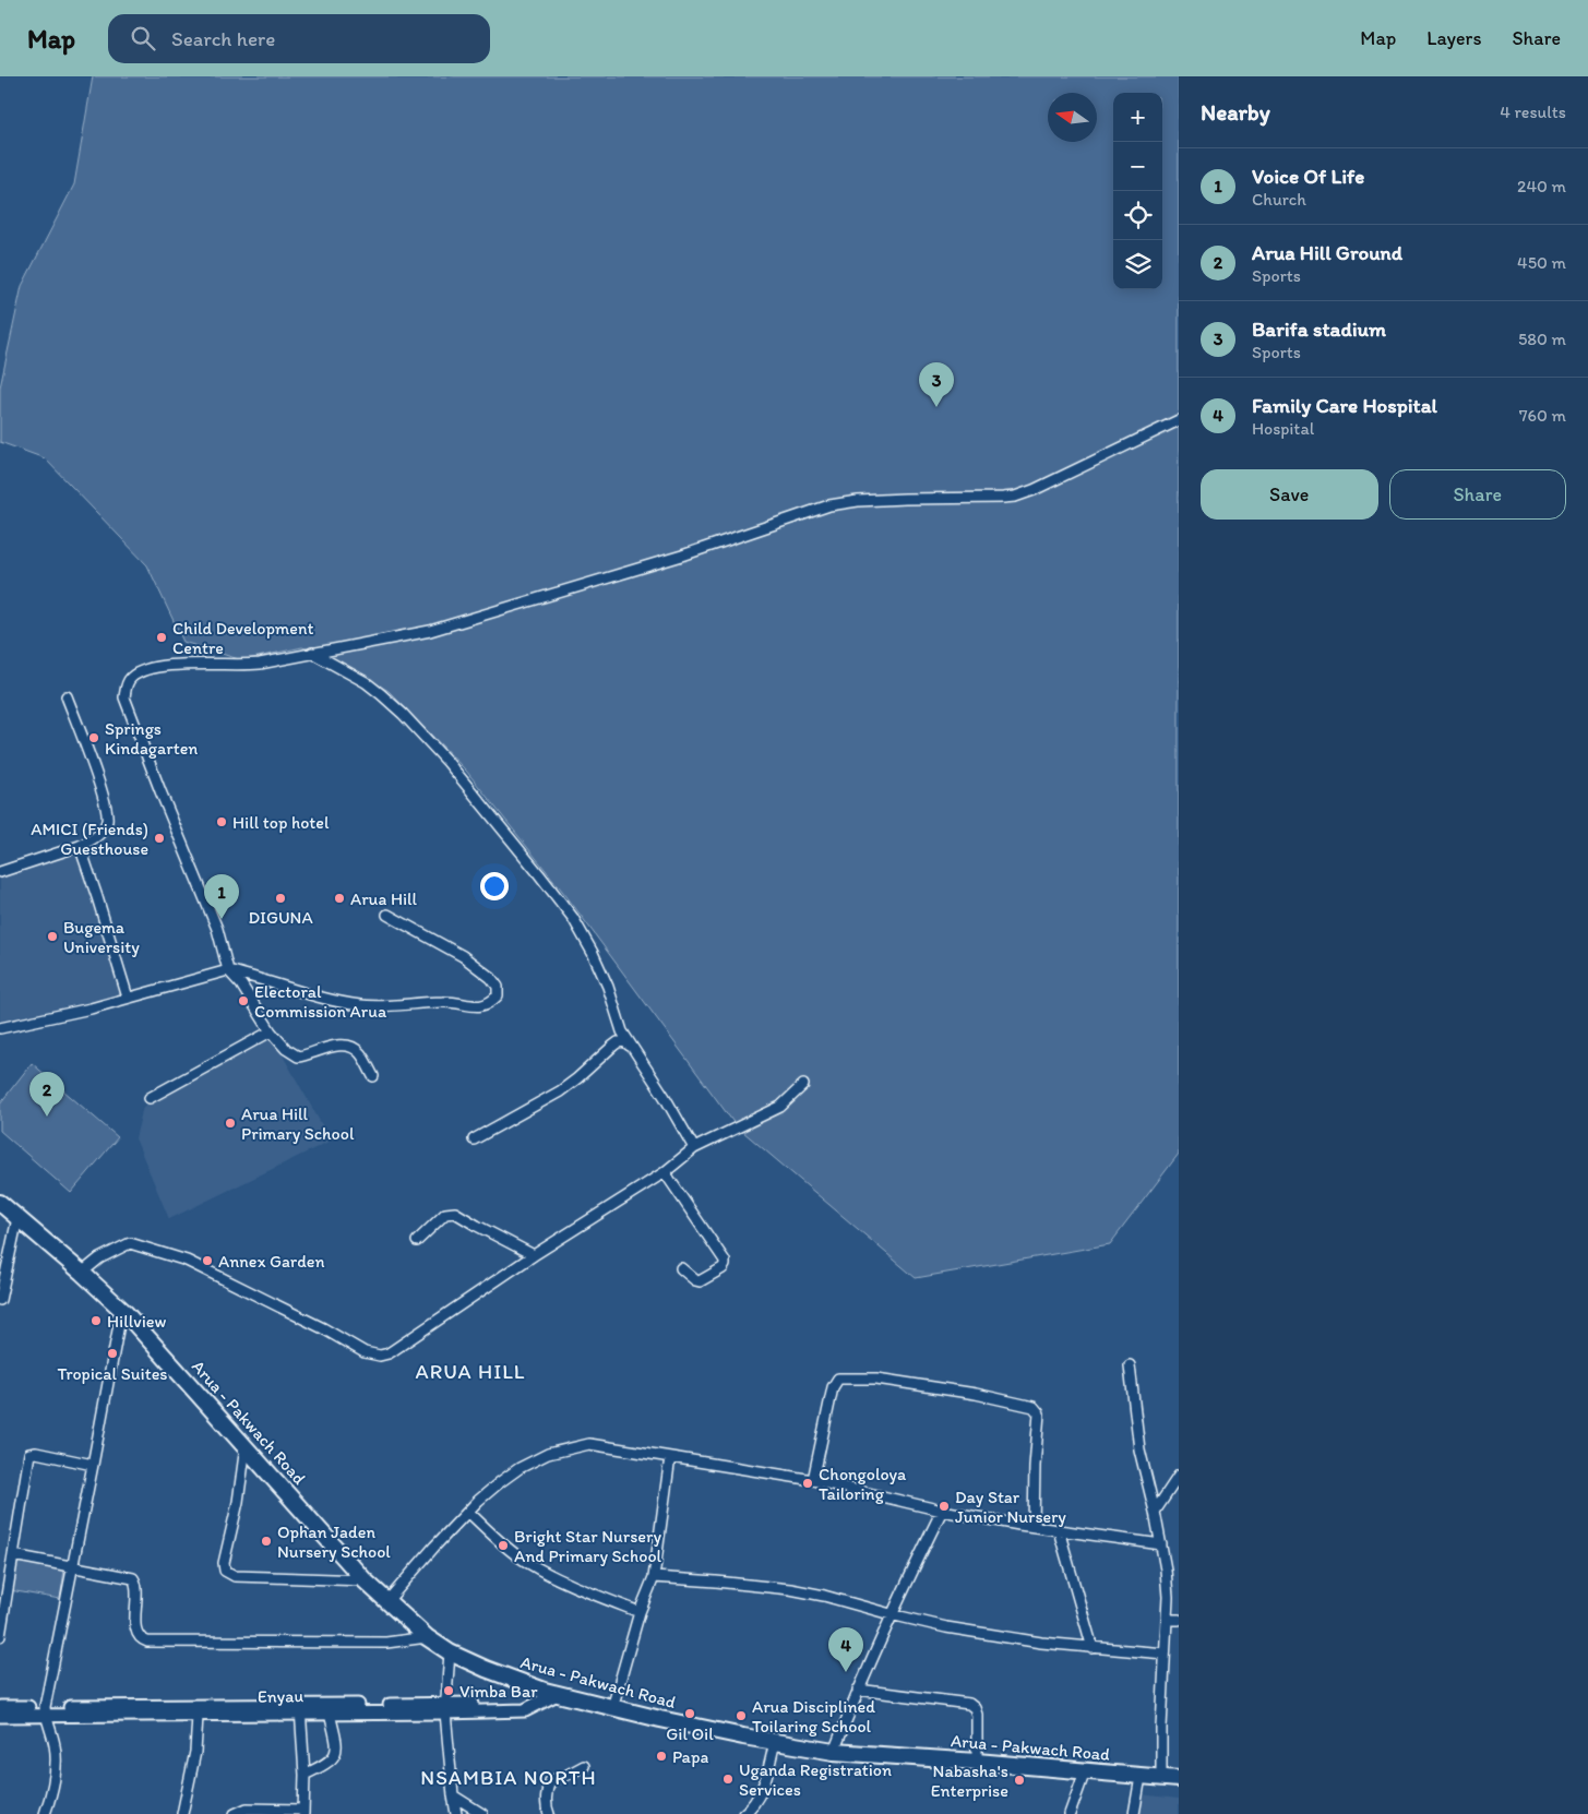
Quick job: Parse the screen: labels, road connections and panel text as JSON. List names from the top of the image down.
{
  "streets": {
    "main road": ["Arua - Pakwach Road"],
    "street": ["Enyau"]
  },
  "crossings": [
    ["Arua - Pakwach Road", "Enyau"]
  ],
  "districts": ["ARUA HILL", "NSAMBIA NORTH"],
  "places": [
    "Child Development Centre",
    "Springs Kindagarten",
    "Hill top hotel",
    "AMICI (Friends) Guesthouse",
    "DIGUNA",
    "Arua Hill",
    "Bugema University",
    "Electoral Commission Arua",
    "Arua Hill Primary School",
    "Annex Garden",
    "Hillview",
    "Tropical Suites",
    "Chongoloya Tailoring",
    "Day Star Junior Nursery",
    "Ophan Jaden Nursery School",
    "Bright Star Nursery And Primary School",
    "Vimba Bar",
    "Gil Oil",
    "Arua Disciplined Toilaring School",
    "Papa",
    "Uganda Registration Services",
    "Nabasha's Enterprise"
  ],
  "north": "left",
  "page": {
    "header": "Map",
    "search": "Search here",
    "nav": ["Map", "Layers", "Share"],
    "heading": ["Nearby", "4 results"],
    "map_buttons": ["+", "−"],
    "list": [
      {
        "mark": "1",
        "name": "Voice Of Life",
        "note": "Church",
        "value": "240 m"
      },
      {
        "mark": "2",
        "name": "Arua Hill Ground",
        "note": "Sports",
        "value": "450 m"
      },
      {
        "mark": "3",
        "name": "Barifa stadium",
        "note": "Sports",
        "value": "580 m"
      },
      {
        "mark": "4",
        "name": "Family Care Hospital",
        "note": "Hospital",
        "value": "760 m"
      }
    ],
    "pins": [
      "3",
      "1",
      "2",
      "4"
    ],
    "buttons": ["Save", "Share"]
  }
}
